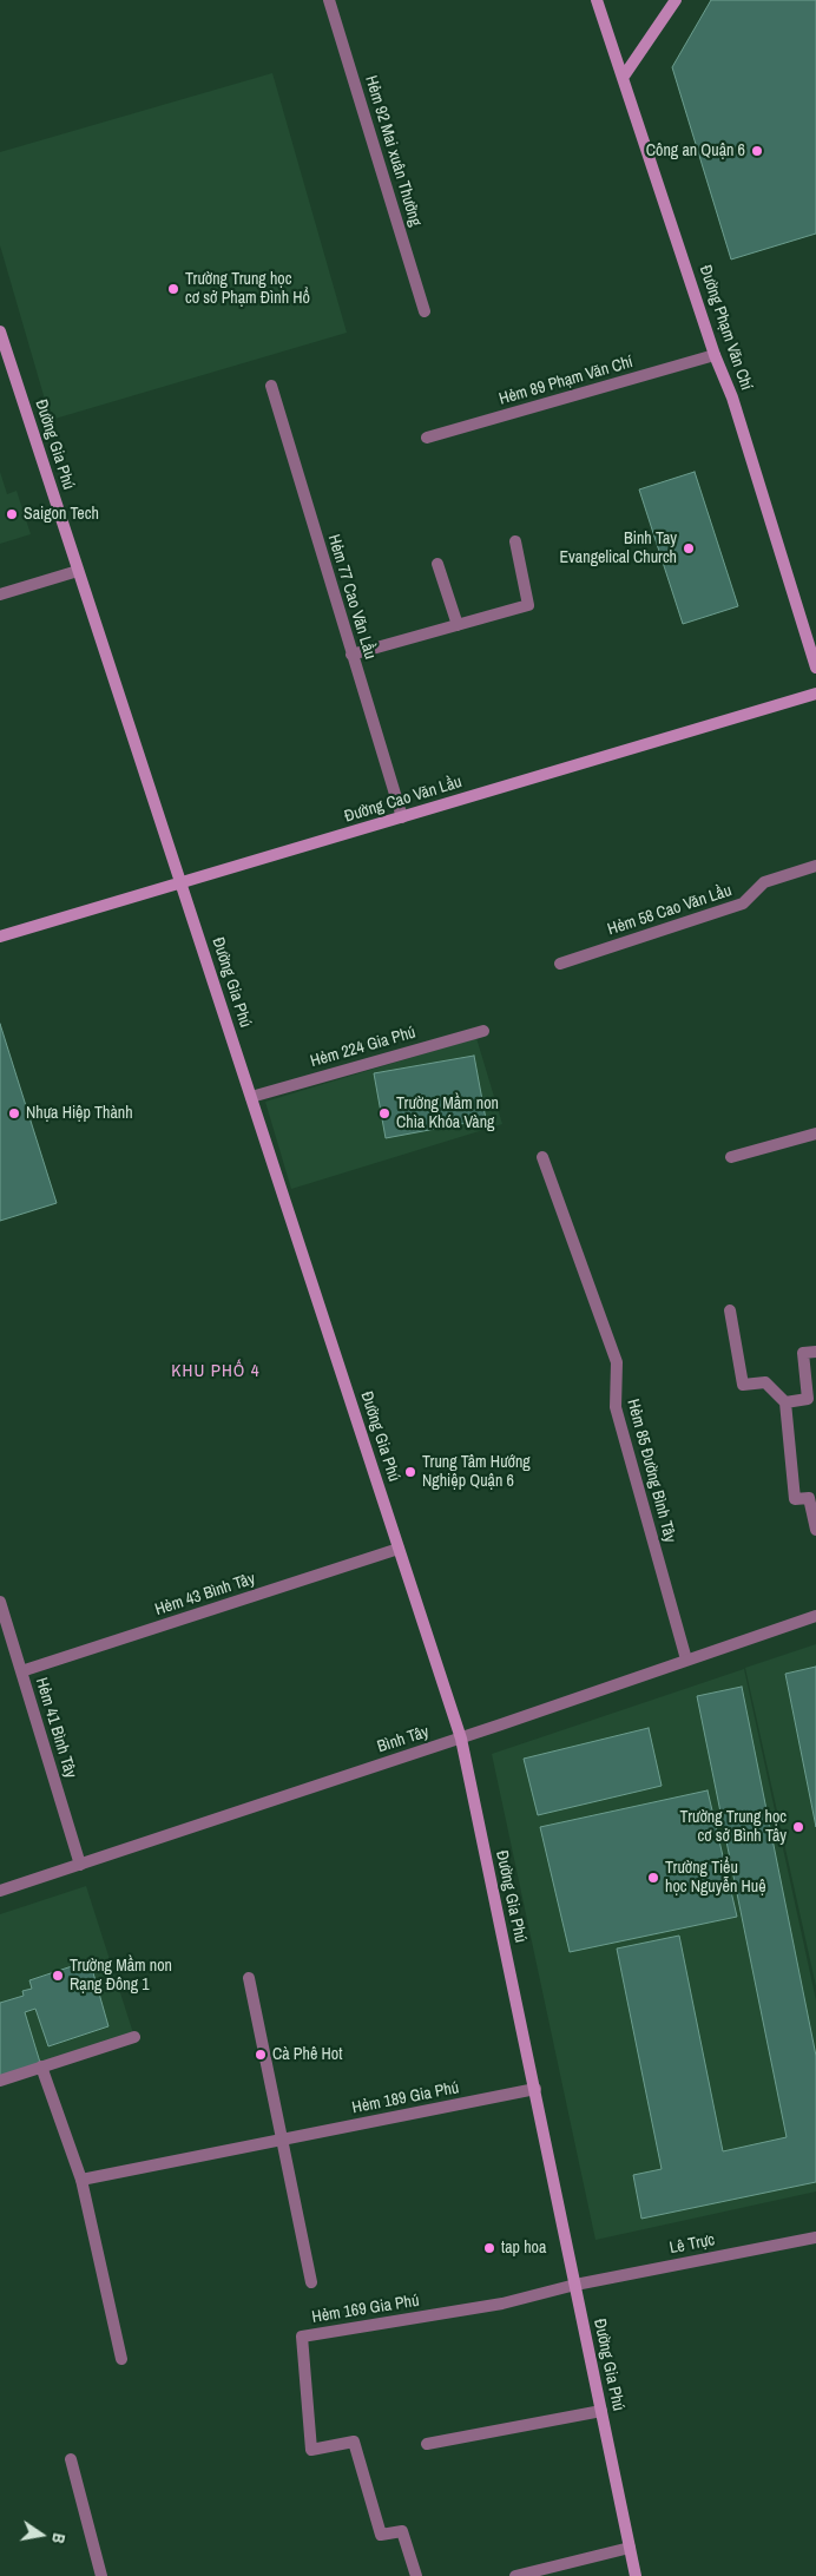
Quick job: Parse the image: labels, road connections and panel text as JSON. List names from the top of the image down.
{
  "streets": {
    "street": [
      "Hẻm 92 Mai xuân Thưởng",
      "Đường Phạm Văn Chí",
      "Hẻm 89 Phạm Văn Chí",
      "Đường Gia Phú",
      "Hẻm 77 Cao Văn Lầu",
      "Đường Cao Văn Lầu",
      "Hẻm 58 Cao Văn Lầu",
      "Hẻm 224 Gia Phú",
      "Hẻm 85 Đường Bình Tây",
      "Hẻm 43 Bình Tây",
      "Hẻm 41 Bình Tây",
      "Bình Tây",
      "Hẻm 189 Gia Phú",
      "Lê Trực",
      "Hẻm 169 Gia Phú"
    ]
  },
  "crossings": [
    ["Đường Phạm Văn Chí", "Hẻm 89 Phạm Văn Chí"],
    ["Đường Gia Phú", "Đường Cao Văn Lầu"],
    ["Đường Gia Phú", "Hẻm 224 Gia Phú"],
    ["Đường Gia Phú", "Hẻm 43 Bình Tây"],
    ["Đường Gia Phú", "Bình Tây"],
    ["Đường Gia Phú", "Hẻm 189 Gia Phú"],
    ["Đường Gia Phú", "Lê Trực"],
    ["Đường Gia Phú", "Hẻm 169 Gia Phú"],
    ["Hẻm 77 Cao Văn Lầu", "Đường Cao Văn Lầu"],
    ["Hẻm 85 Đường Bình Tây", "Bình Tây"],
    ["Hẻm 43 Bình Tây", "Hẻm 41 Bình Tây"],
    ["Hẻm 41 Bình Tây", "Bình Tây"],
    ["Lê Trực", "Hẻm 169 Gia Phú"]
  ],
  "districts": ["KHU PHỐ 4"],
  "places": [
    "Công an Quận 6",
    "Trường Trung học cơ sở Phạm Đình Hổ",
    "Saigon Tech",
    "Binh Tay Evangelical Church",
    "Nhựa Hiệp Thành",
    "Trường Mầm non Chìa Khóa Vàng",
    "Trung Tâm Hướng Nghiệp Quận 6",
    "Trường Trung học cơ sở Bình Tây",
    "Trường Tiểu học Nguyễn Huệ",
    "Trường Mầm non Rạng Đông 1",
    "Cà Phê Hot",
    "tap hoa"
  ],
  "north": "right"
}
